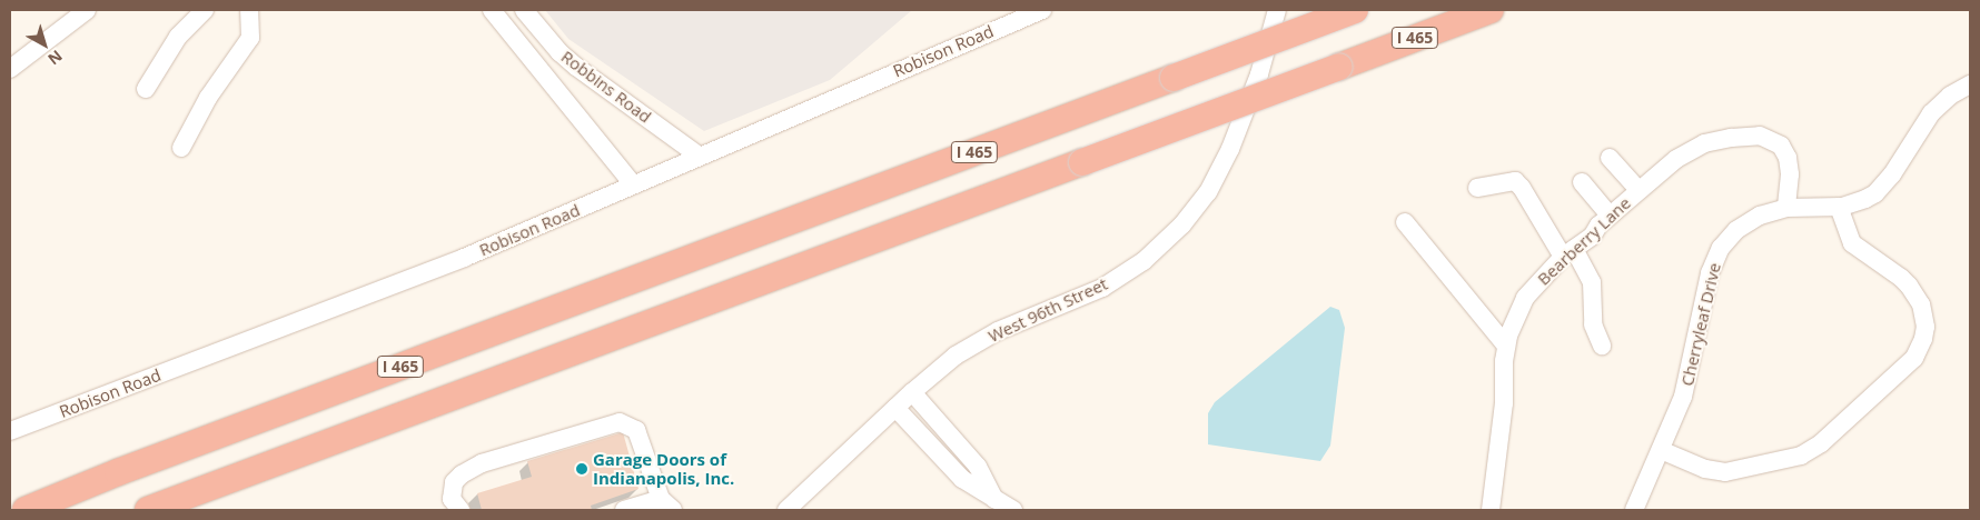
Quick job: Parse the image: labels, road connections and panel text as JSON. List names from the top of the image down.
{
  "streets": {
    "highway": ["I 465"],
    "street": [
      "Robison Road",
      "Robbins Road",
      "Bearberry Lane",
      "West 96th Street",
      "Cherryleaf Drive"
    ]
  },
  "crossings": [
    ["Robison Road", "Robbins Road"],
    ["Bearberry Lane", "Cherryleaf Drive"]
  ],
  "places": ["Garage Doors of Indianapolis, Inc."],
  "north": "bottom right"
}
